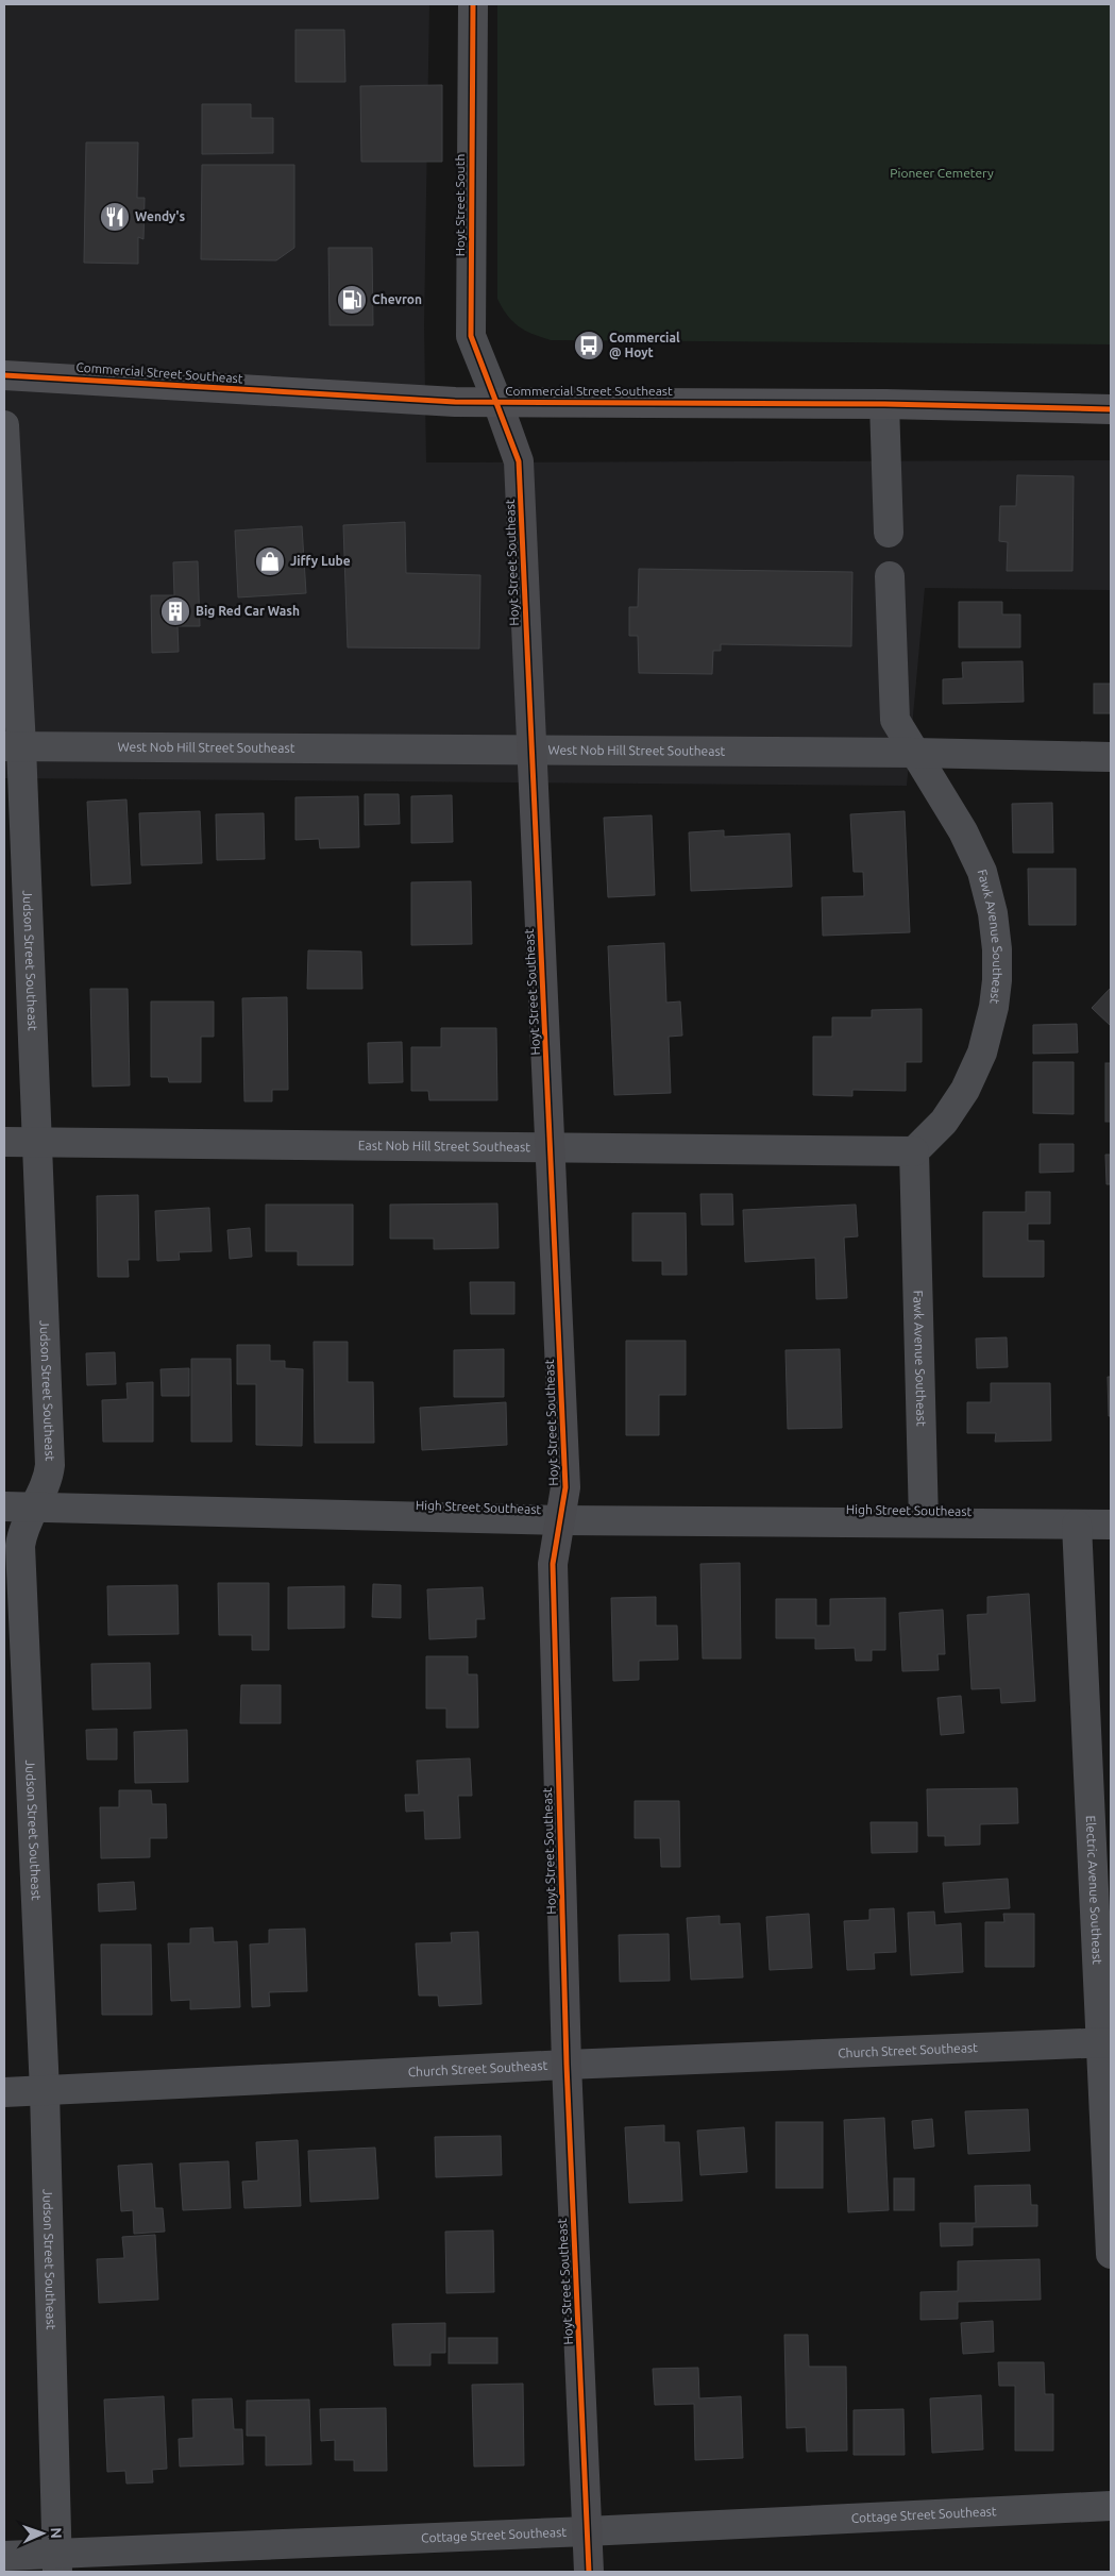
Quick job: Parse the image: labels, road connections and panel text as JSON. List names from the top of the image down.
{
  "streets": {
    "main road": ["Commercial Street Southeast"],
    "street": [
      "Hoyt Street South",
      "Hoyt Street Southeast",
      "West Nob Hill Street Southeast",
      "Fawk Avenue Southeast",
      "Judson Street Southeast",
      "East Nob Hill Street Southeast",
      "High Street Southeast",
      "Electric Avenue Southeast",
      "Church Street Southeast",
      "Cottage Street Southeast"
    ]
  },
  "crossings": [
    ["Hoyt Street South", "Commercial Street Southeast"],
    ["Hoyt Street South", "Hoyt Street Southeast"],
    ["Commercial Street Southeast", "Hoyt Street Southeast"],
    ["Hoyt Street Southeast", "West Nob Hill Street Southeast"],
    ["Hoyt Street Southeast", "East Nob Hill Street Southeast"],
    ["Hoyt Street Southeast", "High Street Southeast"],
    ["Hoyt Street Southeast", "Church Street Southeast"],
    ["Hoyt Street Southeast", "Cottage Street Southeast"],
    ["West Nob Hill Street Southeast", "Fawk Avenue Southeast"],
    ["West Nob Hill Street Southeast", "Judson Street Southeast"],
    ["Fawk Avenue Southeast", "East Nob Hill Street Southeast"],
    ["Fawk Avenue Southeast", "High Street Southeast"],
    ["Judson Street Southeast", "East Nob Hill Street Southeast"],
    ["Judson Street Southeast", "High Street Southeast"],
    ["Judson Street Southeast", "Church Street Southeast"],
    ["Judson Street Southeast", "Cottage Street Southeast"],
    ["High Street Southeast", "Electric Avenue Southeast"],
    ["Electric Avenue Southeast", "Church Street Southeast"]
  ],
  "parks": ["Pioneer Cemetery"],
  "places": {
    "restaurant": ["Wendy's"],
    "fuel station": ["Chevron"],
    "bus stop": ["Commercial @ Hoyt"],
    "shop": ["Jiffy Lube"],
    "building": ["Big Red Car Wash"]
  },
  "north": "right"
}
